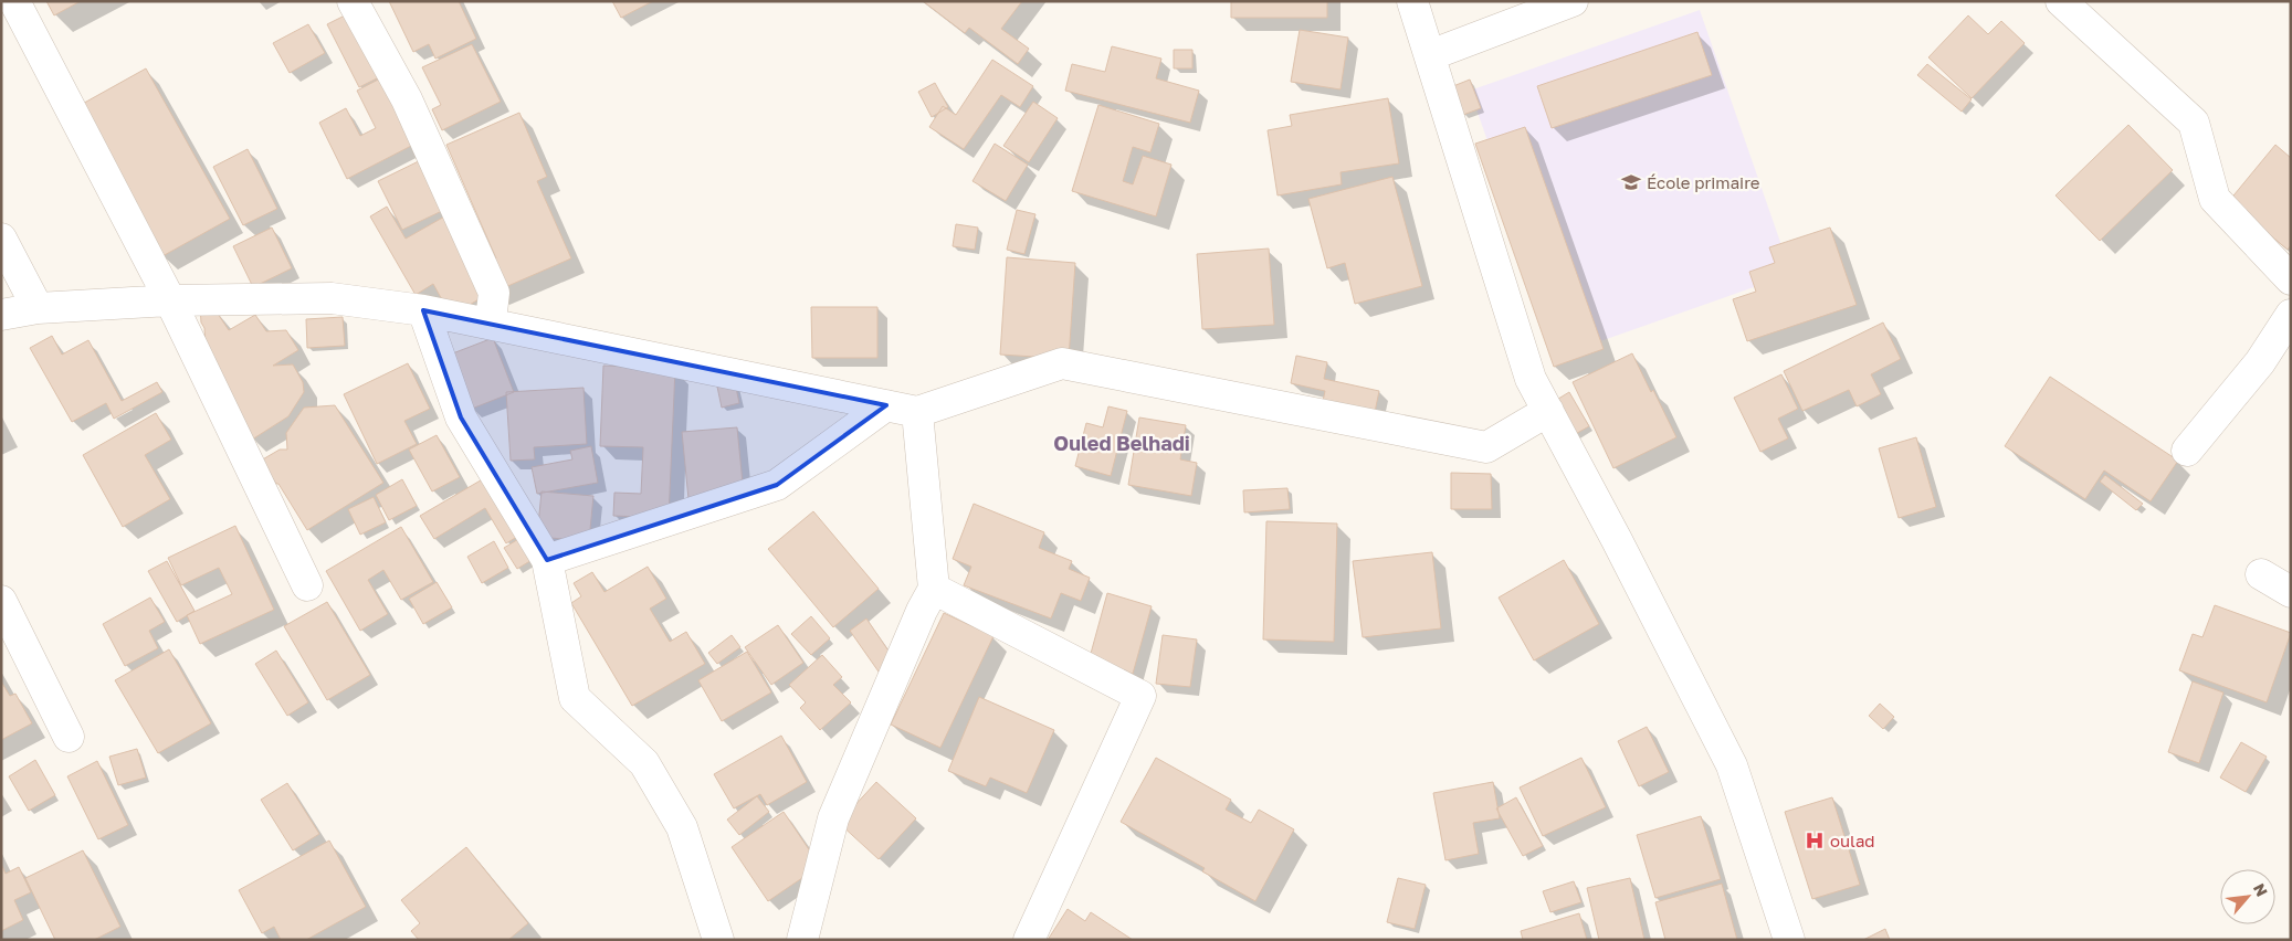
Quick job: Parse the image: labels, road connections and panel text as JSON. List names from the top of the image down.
{
  "districts": ["Ouled Belhadi"],
  "places": {
    "school or university": ["École primaire"],
    "hospital": ["oulad"]
  },
  "north": "top right"
}
